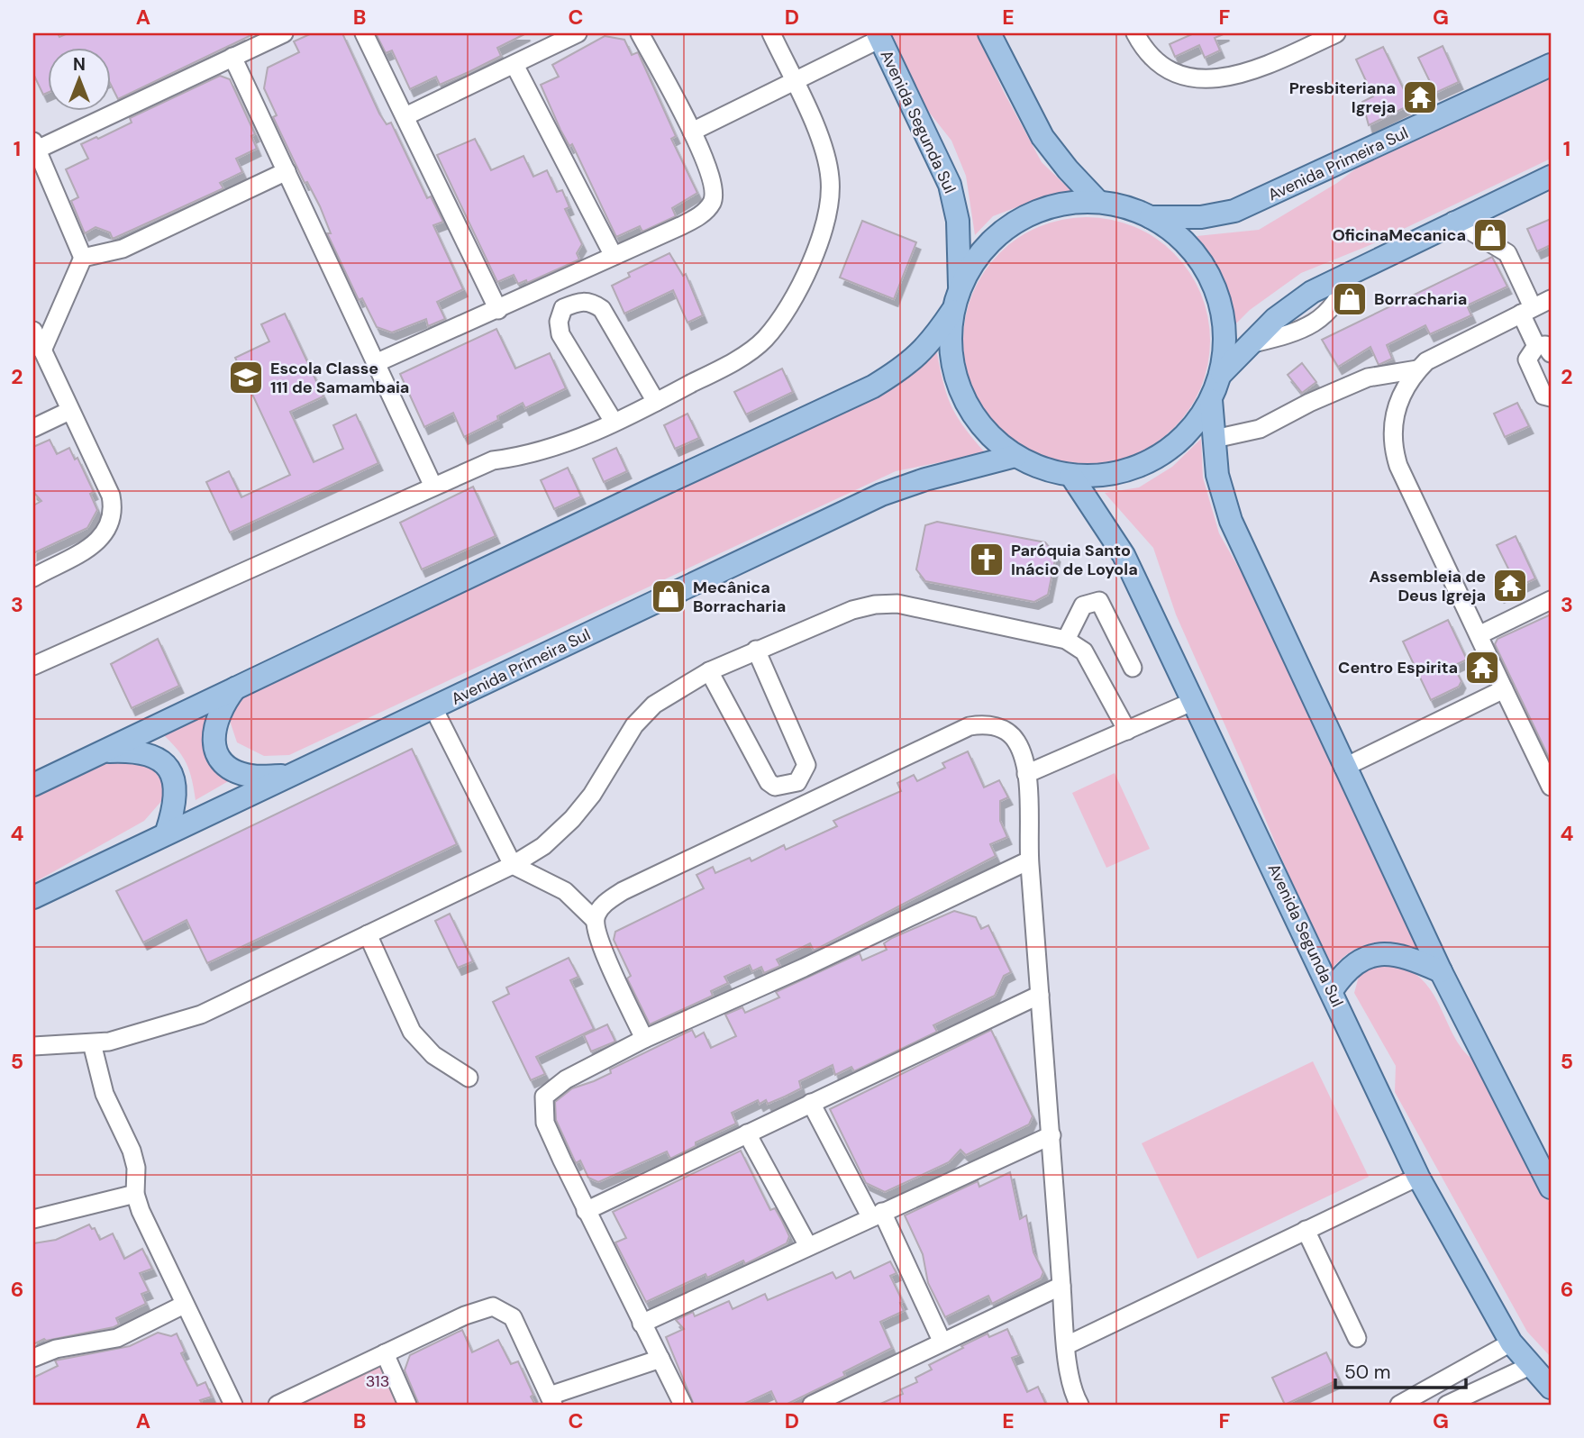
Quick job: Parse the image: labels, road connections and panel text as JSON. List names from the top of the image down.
{
  "streets": {
    "main road": ["Avenida Segunda Sul", "Avenida Primeira Sul"]
  },
  "parks": ["313"],
  "places": {
    "temple": ["Presbiteriana Igreja", "Assembleia de Deus Igreja", "Centro Espirita"],
    "shop": ["OficinaMecanica", "Borracharia", "Mecânica Borracharia"],
    "school or university": ["Escola Classe 111 de Samambaia"],
    "church": ["Paróquia Santo Inácio de Loyola"]
  },
  "scale_bar": "50 m",
  "north": "top",
  "grid": {
    "columns": [
      "A",
      "B",
      "C",
      "D",
      "E",
      "F",
      "G"
    ],
    "rows": [
      "1",
      "2",
      "3",
      "4",
      "5",
      "6"
    ]
  }
}
